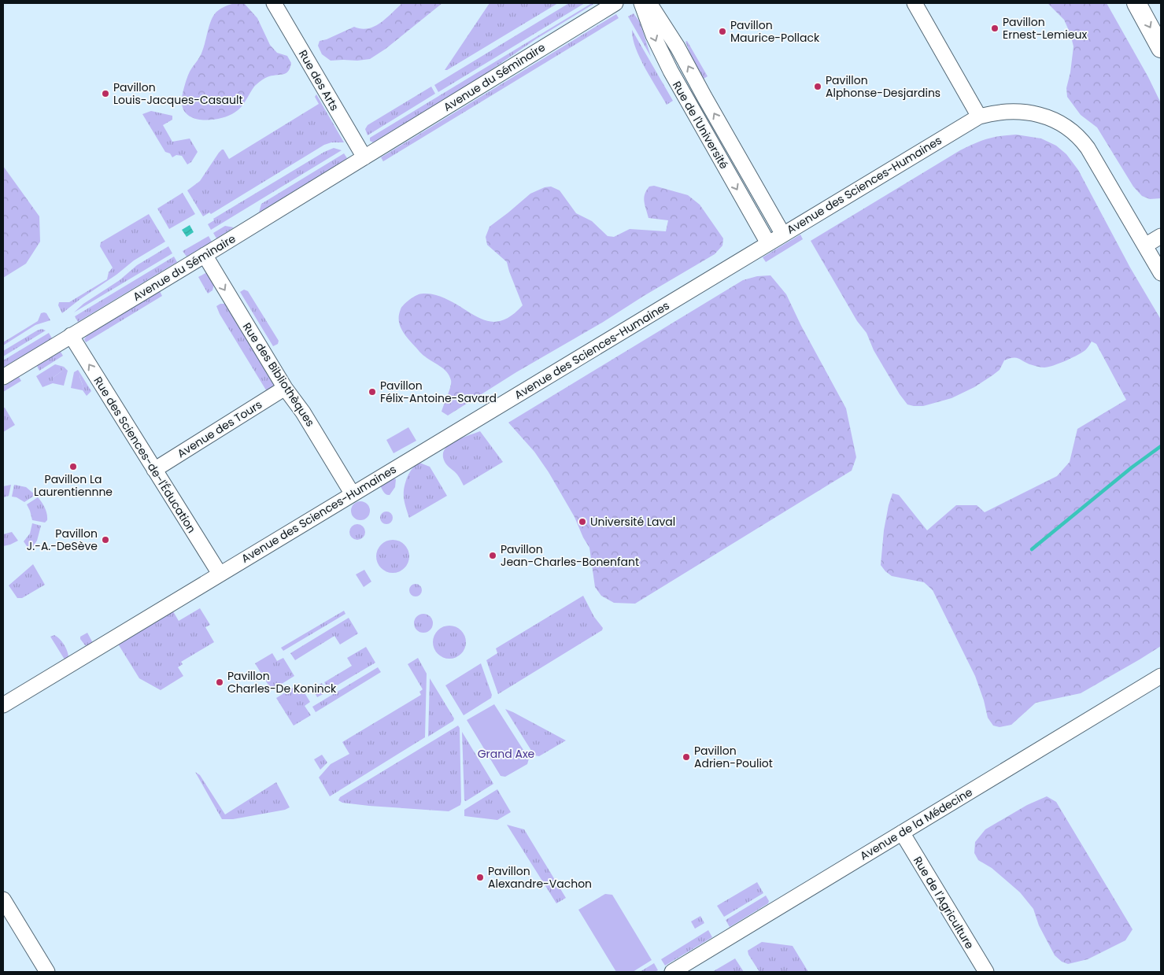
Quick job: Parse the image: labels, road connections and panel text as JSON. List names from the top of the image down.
{
  "streets": {
    "street": [
      "Avenue du Séminaire",
      "Rue des Arts",
      "Rue de l'Université",
      "Avenue des Sciences-Humaines",
      "Rue des Bibliothèques",
      "Avenue des Tours",
      "Rue des Sciences-de-l'Éducation",
      "Avenue de la Médecine",
      "Rue de l'Agriculture"
    ]
  },
  "crossings": [
    ["Avenue du Séminaire", "Rue des Arts"],
    ["Avenue du Séminaire", "Rue des Bibliothèques"],
    ["Avenue du Séminaire", "Rue des Sciences-de-l'Éducation"],
    ["Rue de l'Université", "Avenue des Sciences-Humaines"],
    ["Avenue des Sciences-Humaines", "Rue des Bibliothèques"],
    ["Avenue des Sciences-Humaines", "Rue des Sciences-de-l'Éducation"],
    ["Rue des Bibliothèques", "Avenue des Tours"],
    ["Avenue des Tours", "Rue des Sciences-de-l'Éducation"],
    ["Avenue de la Médecine", "Rue de l'Agriculture"]
  ],
  "one_way": ["Rue des Bibliothèques", "Rue des Sciences-de-l'Éducation"],
  "parks": ["Grand Axe"],
  "places": [
    "Pavillon Ernest-Lemieux",
    "Pavillon Maurice-Pollack",
    "Pavillon Alphonse-Desjardins",
    "Pavillon Louis-Jacques-Casault",
    "Pavillon Félix-Antoine-Savard",
    "Pavillon La Laurentiennne",
    "Université Laval",
    "Pavillon J.-A.-DeSève",
    "Pavillon Jean-Charles-Bonenfant",
    "Pavillon Charles-De Koninck",
    "Pavillon Adrien-Pouliot",
    "Pavillon Alexandre-Vachon"
  ]
}
